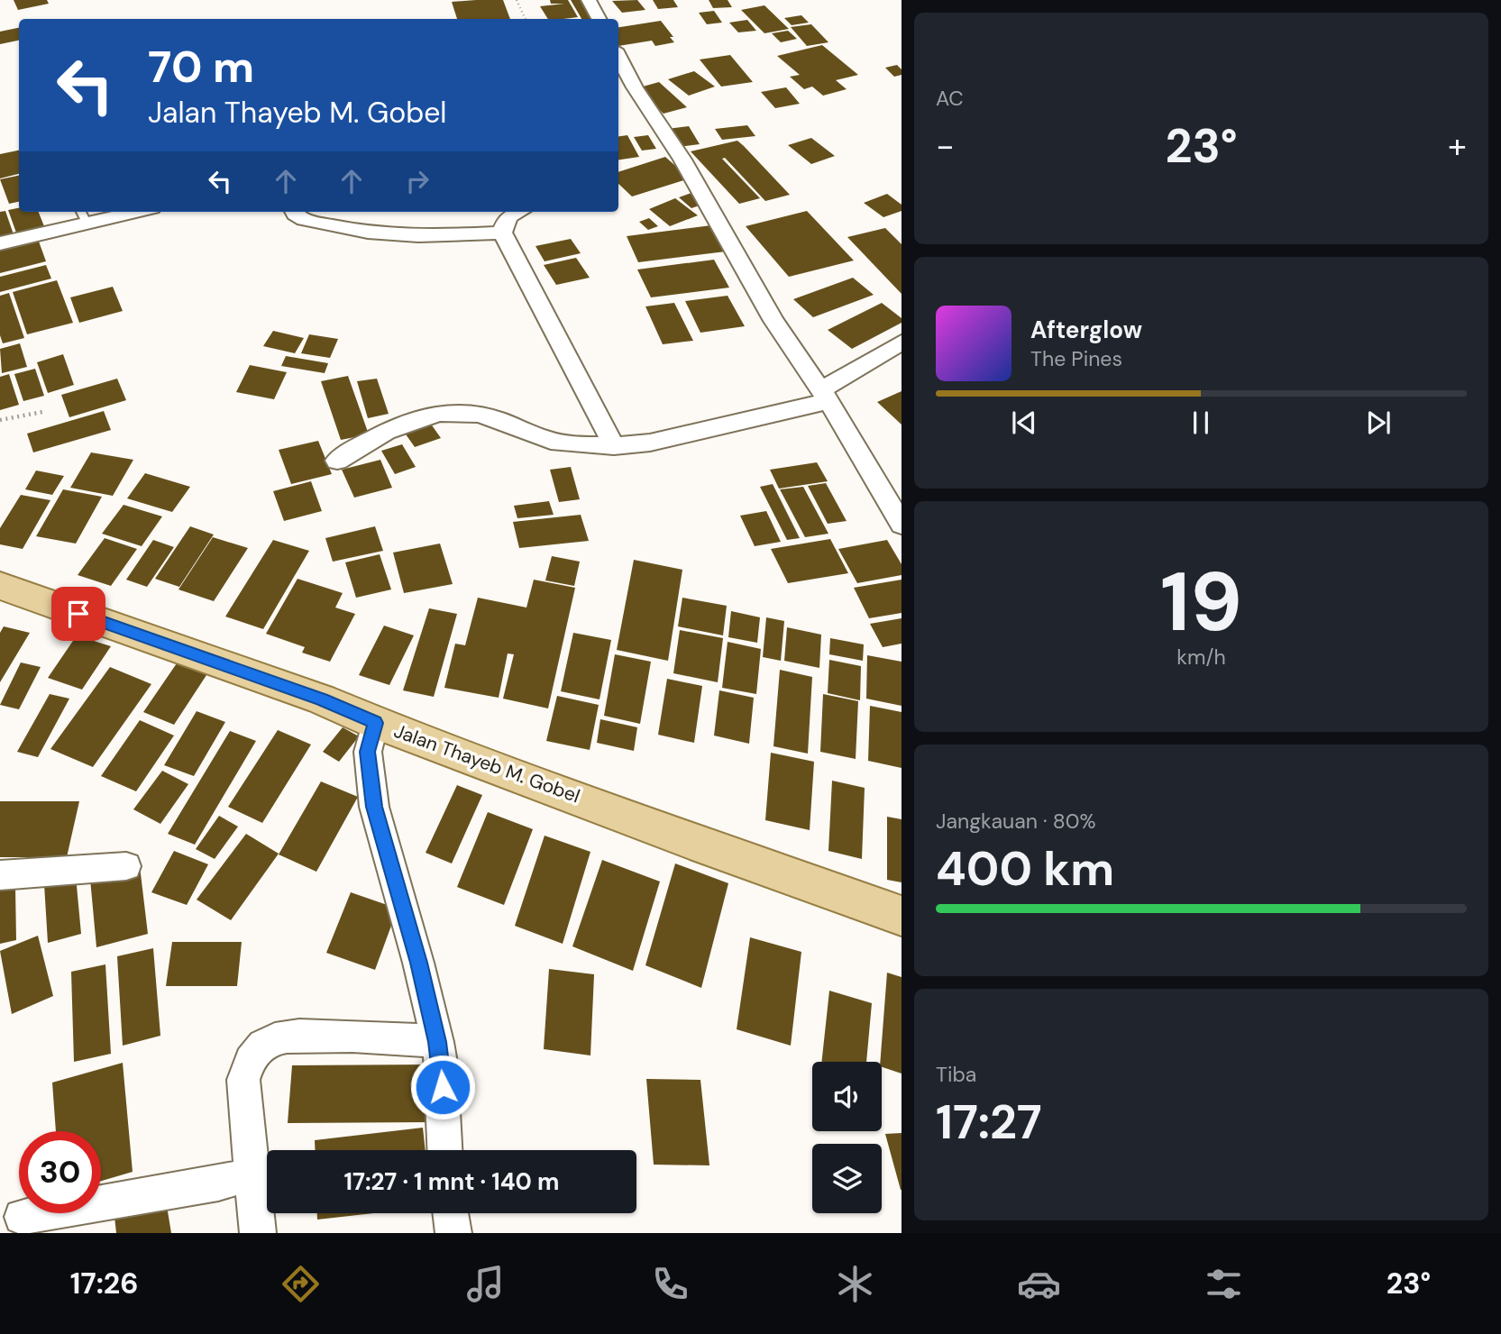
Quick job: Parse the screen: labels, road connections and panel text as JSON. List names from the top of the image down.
{
  "streets": {
    "main road": ["Jalan Thayeb M. Gobel"]
  },
  "page": {
    "tile": [
      "AC",
      ["19", "km/h"],
      ["Jangkauan · 80%", "400 km"],
      ["Tiba", "17:27"]
    ],
    "turn": ["70 m", "Jalan Thayeb M. Gobel"],
    "heat": ["−", "23°", "+"],
    "song": ["Afterglow", "The Pines"],
    "limit": "30",
    "trip": "17:27 · 1 mnt · 140 m",
    "tabs": ["17:26", "23°"]
  }
}
